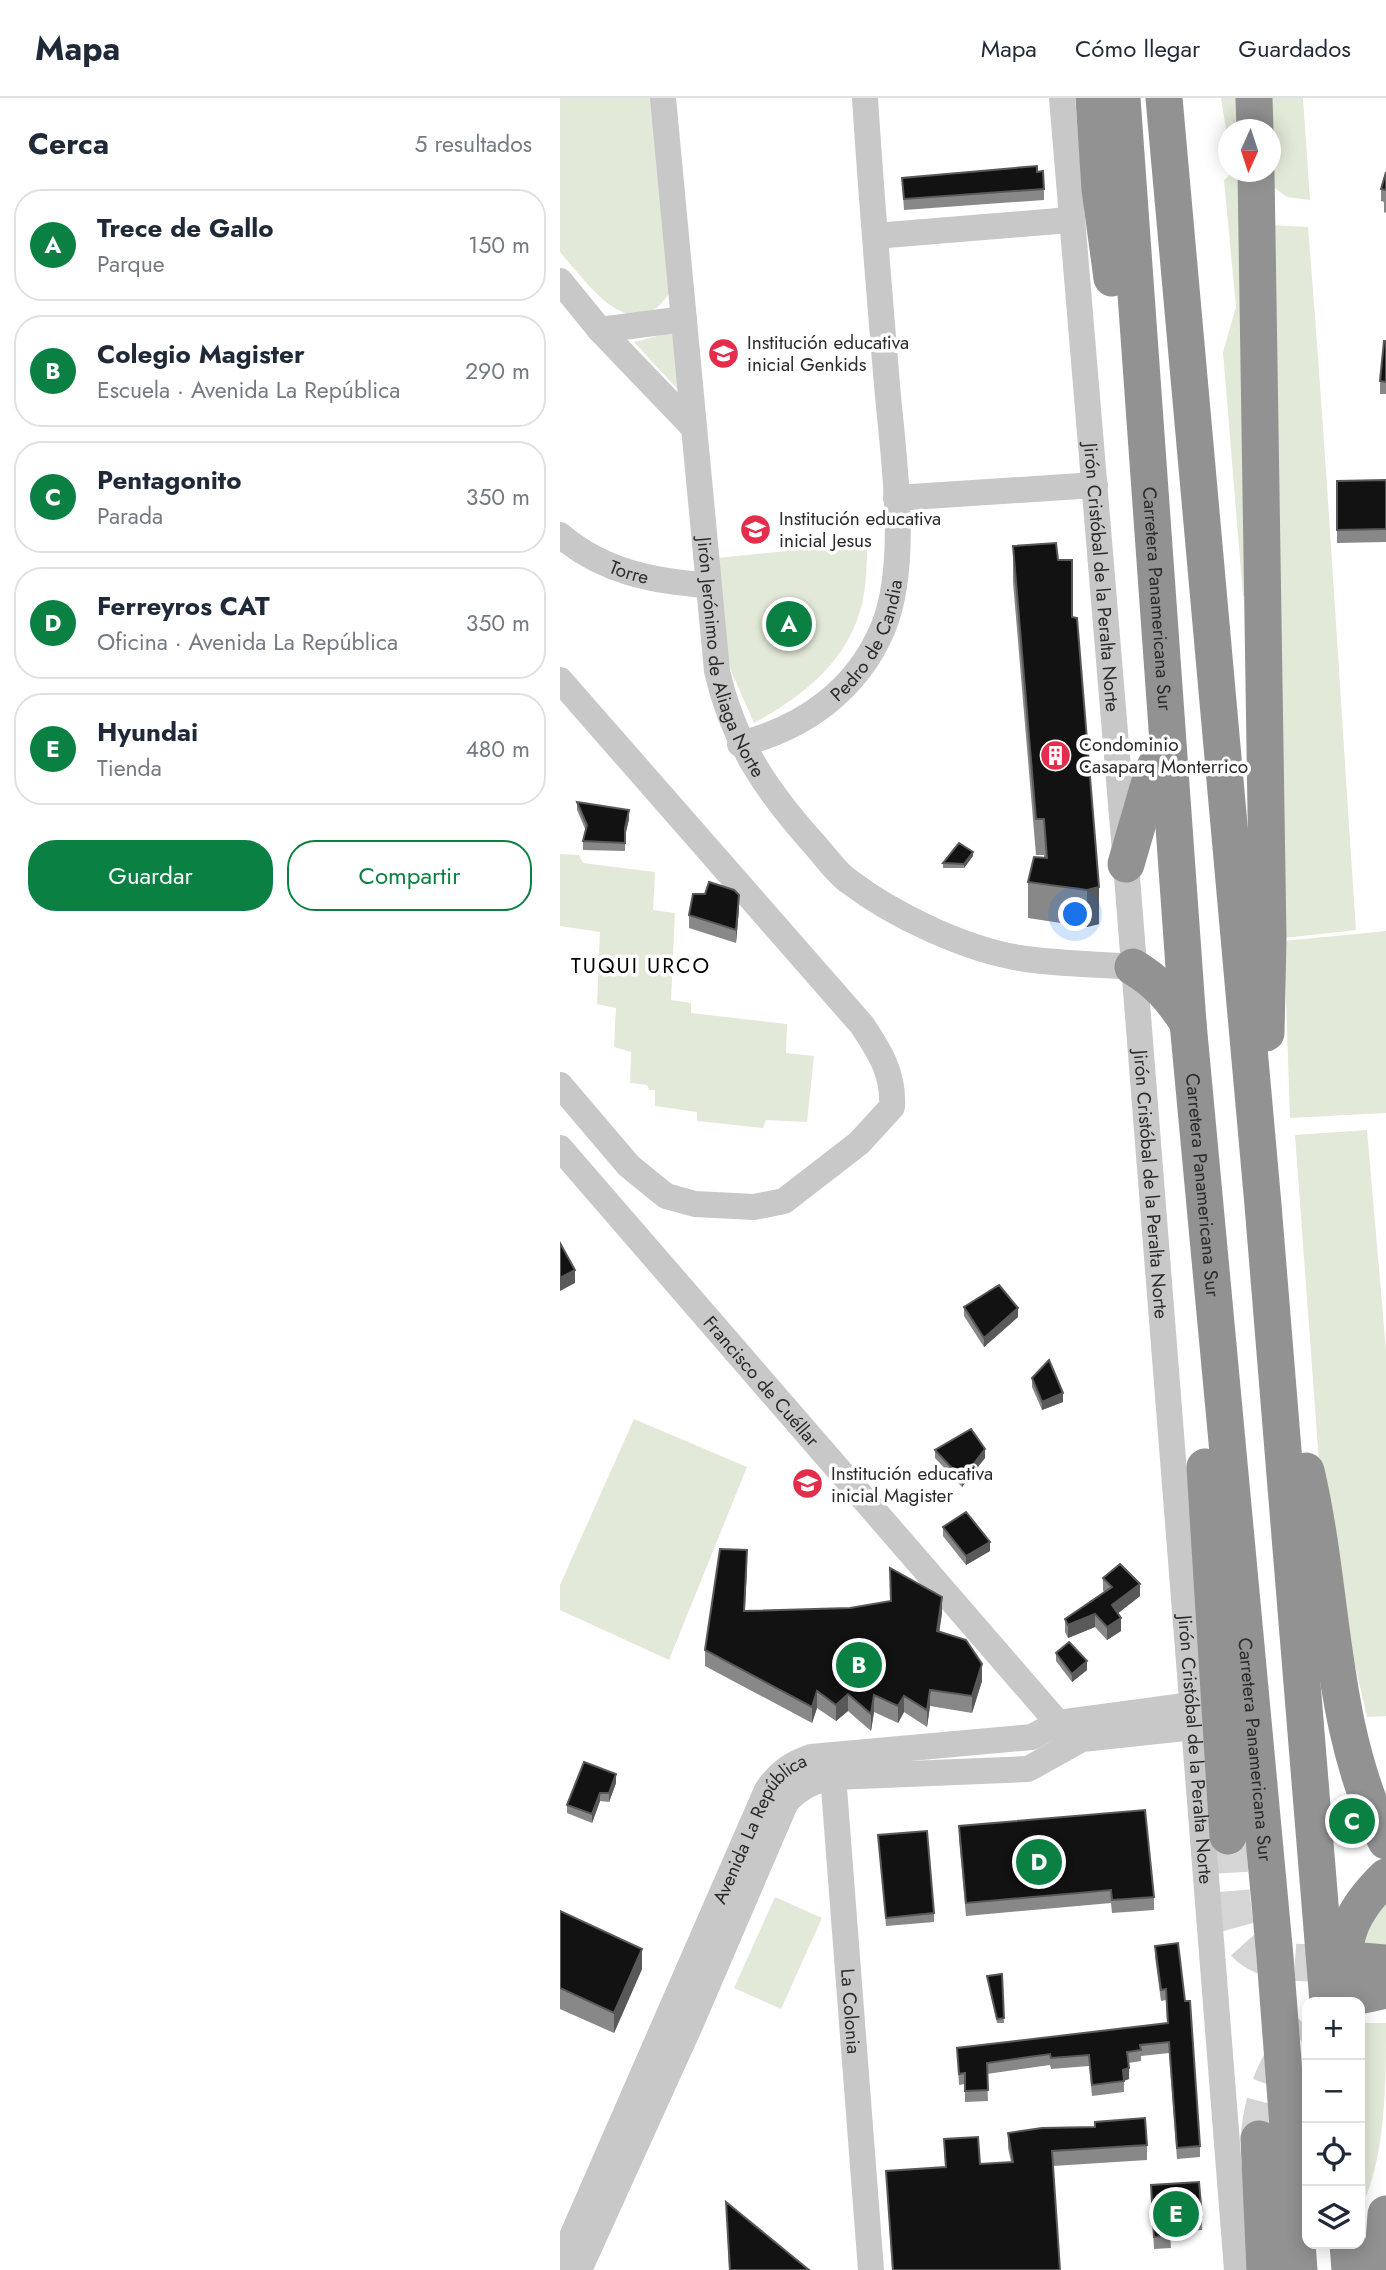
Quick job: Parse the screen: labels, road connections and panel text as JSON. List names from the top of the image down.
{
  "streets": {
    "highway": ["Carretera Panamericana Sur"],
    "street": [
      "Torre",
      "Jirón Cristóbal de la Peralta Norte",
      "Pedro de Candia",
      "Jirón Jerónimo de Aliaga Norte",
      "Francisco de Cuéllar",
      "Avenida La República",
      "La Colonia"
    ]
  },
  "crossings": [
    ["Torre", "Jirón Jerónimo de Aliaga Norte"],
    ["Jirón Cristóbal de la Peralta Norte", "Jirón Jerónimo de Aliaga Norte"],
    ["Jirón Cristóbal de la Peralta Norte", "Avenida La República"],
    ["Pedro de Candia", "Jirón Jerónimo de Aliaga Norte"],
    ["Francisco de Cuéllar", "Avenida La República"],
    ["Avenida La República", "La Colonia"]
  ],
  "districts": ["TUQUI URCO"],
  "places": {
    "school or university": ["Institución educativa inicial Genkids", "Institución educativa inicial Jesus", "Institución educativa inicial Magister"],
    "building": ["Condominio Casaparq Monterrico"]
  },
  "north": "bottom",
  "page": {
    "header": "Mapa",
    "nav": ["Mapa", "Cómo llegar", "Guardados"],
    "heading": ["Cerca", "5 resultados"],
    "list": [
      {
        "mark": "A",
        "name": "Trece de Gallo",
        "note": "Parque",
        "value": "150 m"
      },
      {
        "mark": "B",
        "name": "Colegio Magister",
        "note": "Escuela · Avenida La República",
        "value": "290 m"
      },
      {
        "mark": "C",
        "name": "Pentagonito",
        "note": "Parada",
        "value": "350 m"
      },
      {
        "mark": "D",
        "name": "Ferreyros CAT",
        "note": "Oficina · Avenida La República",
        "value": "350 m"
      },
      {
        "mark": "E",
        "name": "Hyundai",
        "note": "Tienda",
        "value": "480 m"
      }
    ],
    "pins": [
      "A",
      "B",
      "C",
      "D",
      "E"
    ],
    "buttons": ["Guardar", "Compartir"],
    "map_buttons": ["+", "−"]
  }
}
